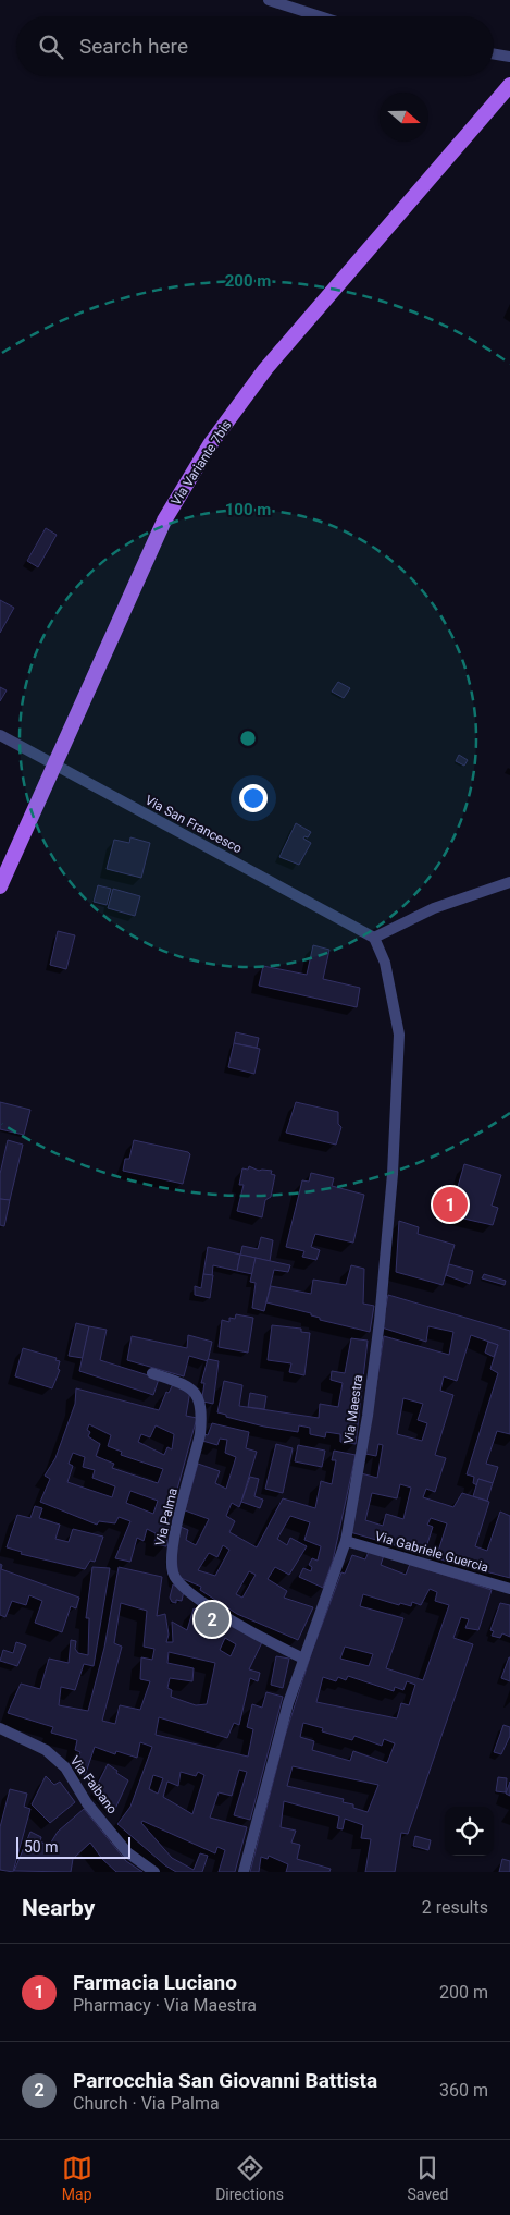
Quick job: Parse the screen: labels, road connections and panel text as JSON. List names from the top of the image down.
{
  "streets": {
    "main road": ["Via Variante 7bis"],
    "street": [
      "Via San Francesco",
      "Via Maestra",
      "Via Palma",
      "Via Gabriele Guercia",
      "Via Faibano"
    ]
  },
  "crossings": [
    ["Via San Francesco", "Via Maestra"],
    ["Via Maestra", "Via Palma"],
    ["Via Maestra", "Via Gabriele Guercia"]
  ],
  "scale_bar": "50 m",
  "north": "right",
  "page": {
    "search": "Search here",
    "pins": ["1", "2"],
    "scale": "50 m",
    "heading": ["Nearby", "2 results"],
    "list": [
      {
        "mark": "1",
        "name": "Farmacia Luciano",
        "note": "Pharmacy · Via Maestra",
        "value": "200 m"
      },
      {
        "mark": "2",
        "name": "Parrocchia San Giovanni Battista",
        "note": "Church · Via Palma",
        "value": "360 m"
      }
    ],
    "nav": ["Map", "Directions", "Saved"]
  },
  "rings": ["200 m", "100 m"]
}
